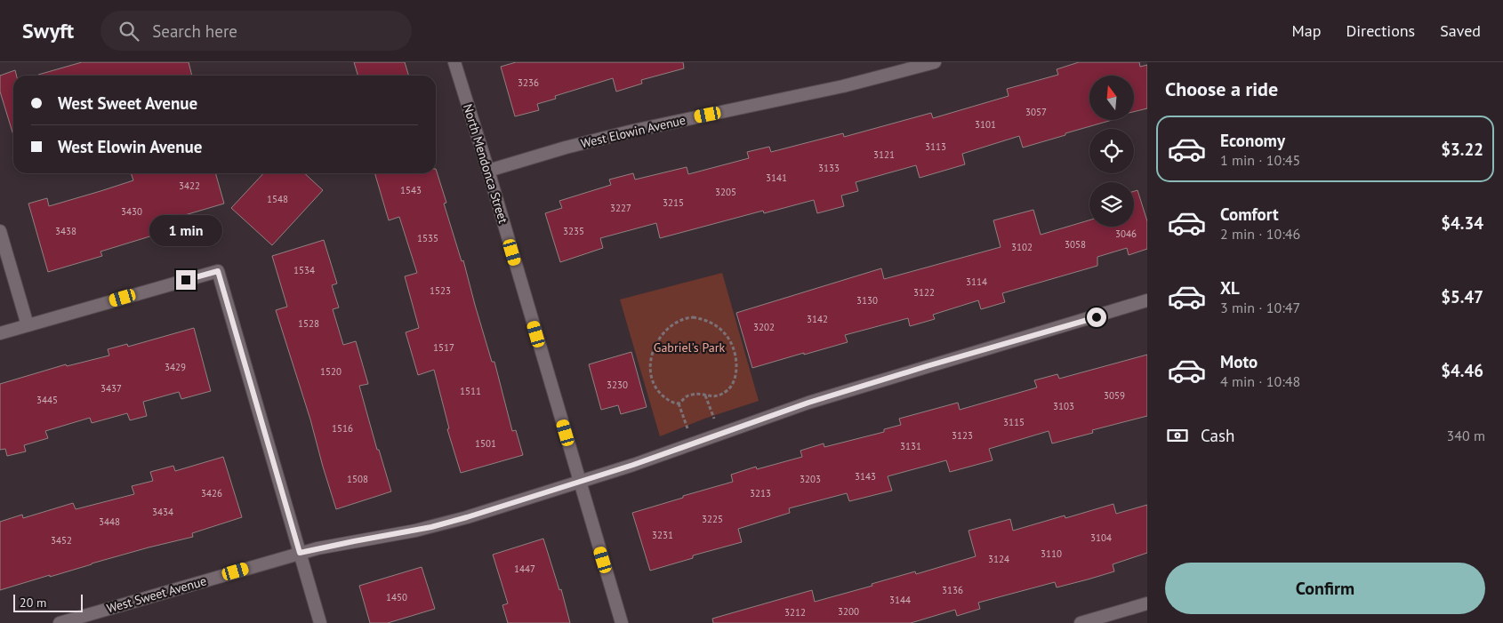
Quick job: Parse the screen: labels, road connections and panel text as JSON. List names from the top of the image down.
{
  "streets": {
    "street": ["West Elowin Avenue", "North Mendonca Street", "West Sweet Avenue"]
  },
  "crossings": [
    ["West Elowin Avenue", "North Mendonca Street"],
    ["North Mendonca Street", "West Sweet Avenue"]
  ],
  "parks": ["Gabriel's Park"],
  "house_numbers": [
    "3236",
    "3057",
    "3101",
    "3113",
    "3121",
    "3133",
    "3141",
    "3422",
    "1543",
    "3205",
    "1548",
    "3215",
    "3227",
    "3430",
    "3438",
    "3235",
    "3046",
    "1535",
    "3058",
    "3102",
    "1534",
    "3114",
    "1523",
    "3122",
    "3130",
    "3142",
    "1528",
    "3202",
    "1517",
    "3429",
    "1520",
    "3230",
    "3437",
    "1511",
    "3059",
    "3445",
    "3103",
    "3115",
    "1516",
    "3123",
    "1501",
    "3131",
    "3143",
    "1508",
    "3203",
    "3426",
    "3213",
    "3434",
    "3225",
    "3448",
    "3231",
    "3104",
    "3452",
    "3110",
    "3124",
    "1447",
    "3136",
    "1450",
    "3144",
    "3200",
    "3212"
  ],
  "scale_bar": "20 m",
  "north": "top",
  "page": {
    "header": "Swyft",
    "search": "Search here",
    "nav": ["Map", "Directions", "Saved"],
    "heading": "Choose a ride",
    "banner": ["West Sweet Avenue", "West Elowin Avenue"],
    "list": [
      {
        "name": "Economy",
        "note": "1 min · 10:45",
        "value": "$3.22"
      },
      {
        "name": "Comfort",
        "note": "2 min · 10:46",
        "value": "$4.34"
      },
      {
        "name": "XL",
        "note": "3 min · 10:47",
        "value": "$5.47"
      },
      {
        "name": "Moto",
        "note": "4 min · 10:48",
        "value": "$4.46"
      }
    ],
    "bubble": "1 min",
    "pay": ["Cash", "340 m"],
    "buttons": "Confirm",
    "scale": "20 m"
  }
}
